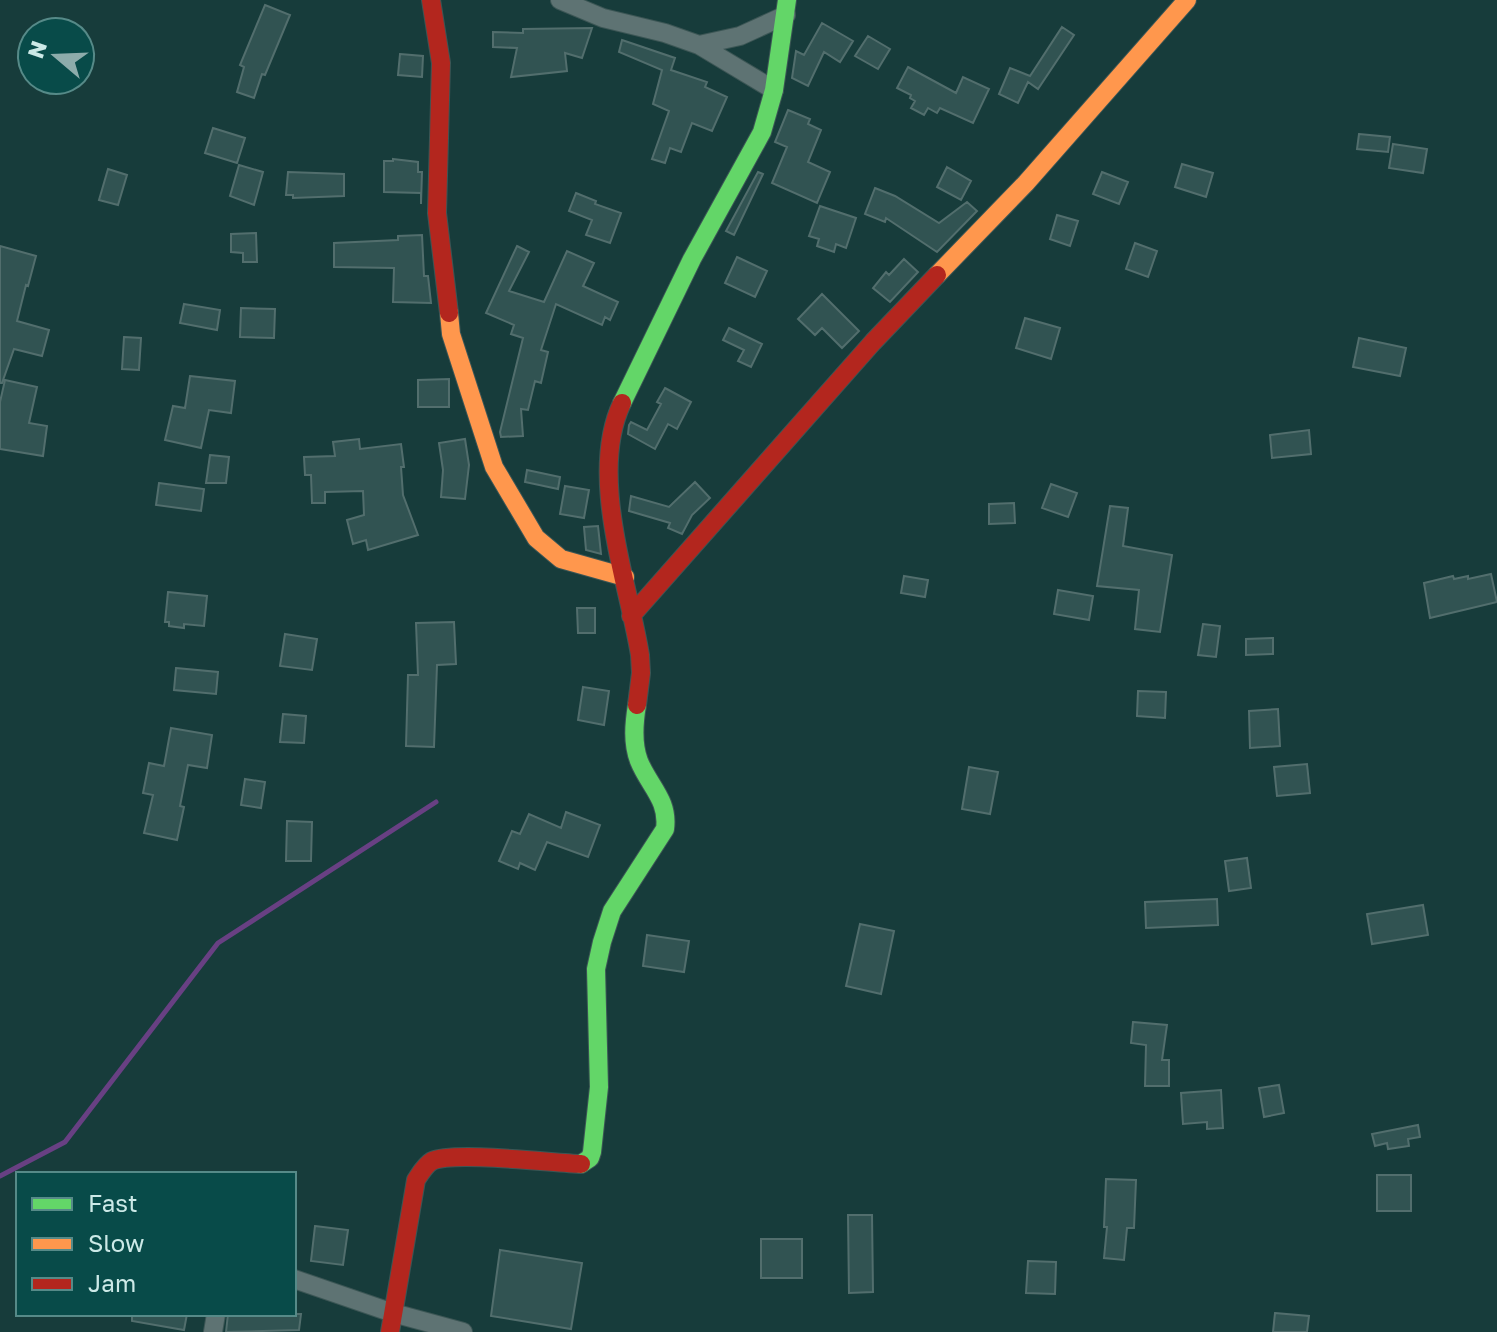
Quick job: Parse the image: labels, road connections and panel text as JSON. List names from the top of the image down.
{
  "legend": ["Fast", "Slow", "Jam"],
  "north": "left"
}
